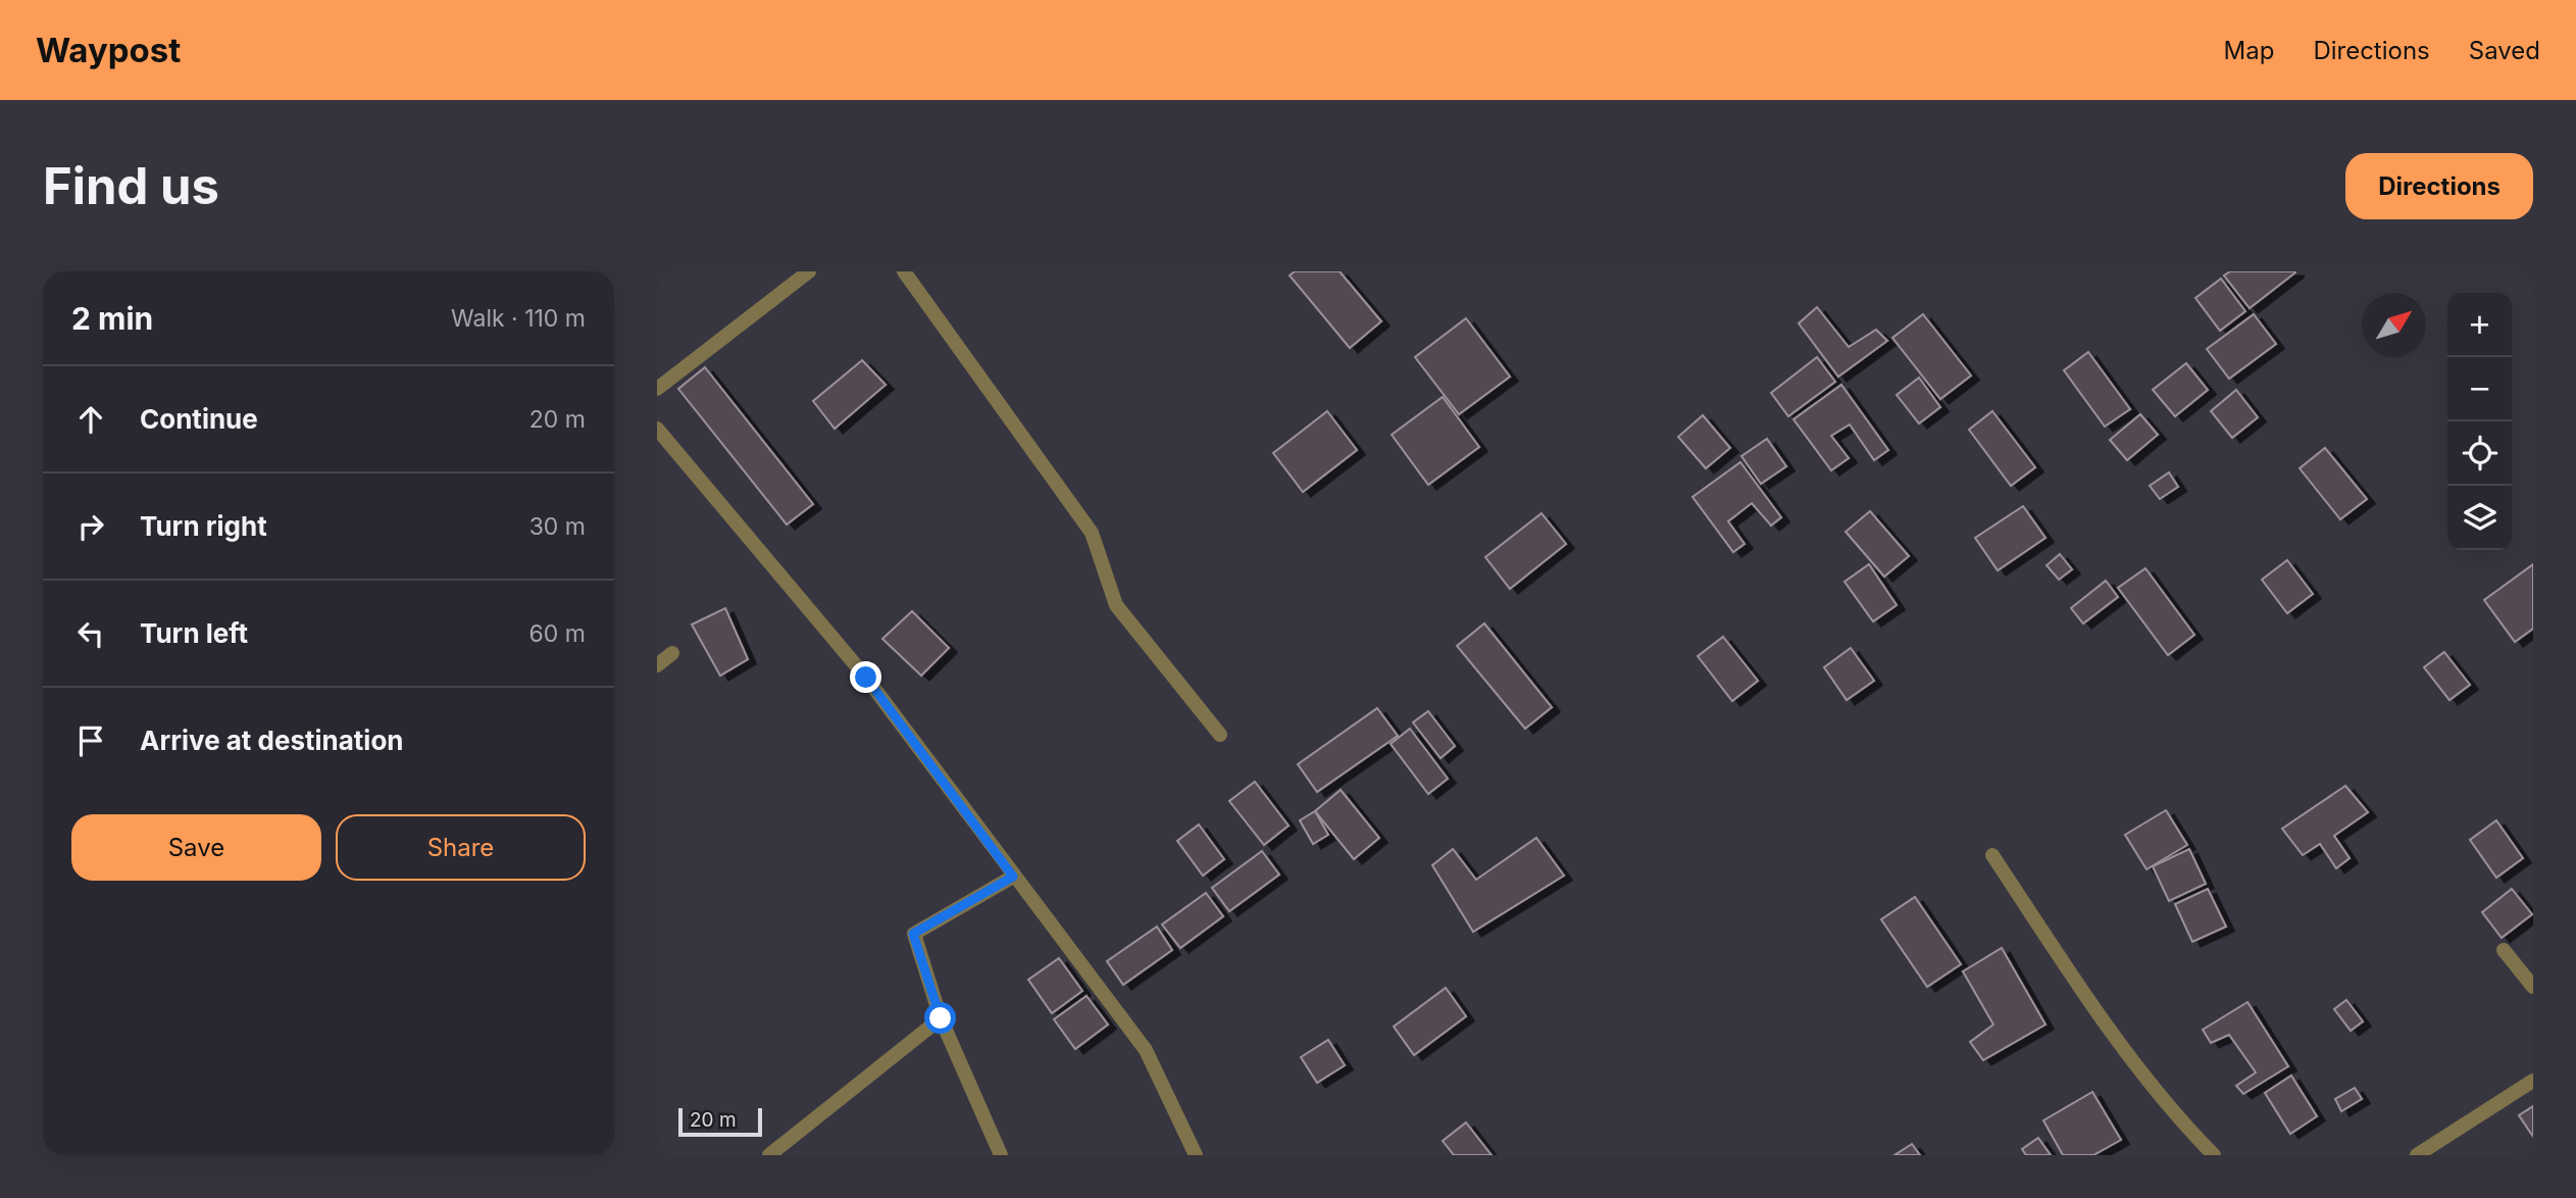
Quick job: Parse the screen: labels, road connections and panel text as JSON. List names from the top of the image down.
{
  "scale_bar": "20 m",
  "north": "top right",
  "page": {
    "header": "Waypost",
    "nav": ["Map", "Directions", "Saved"],
    "buttons": [
      "Directions",
      ["Save", "Share"]
    ],
    "title": "Find us",
    "heading": ["2 min", "Walk · 110 m"],
    "map_buttons": ["+", "−"],
    "list": [
      ["Continue", "20 m"],
      ["Turn right", "30 m"],
      ["Turn left", "60 m"],
      "Arrive at destination"
    ],
    "scale": "20 m"
  }
}
